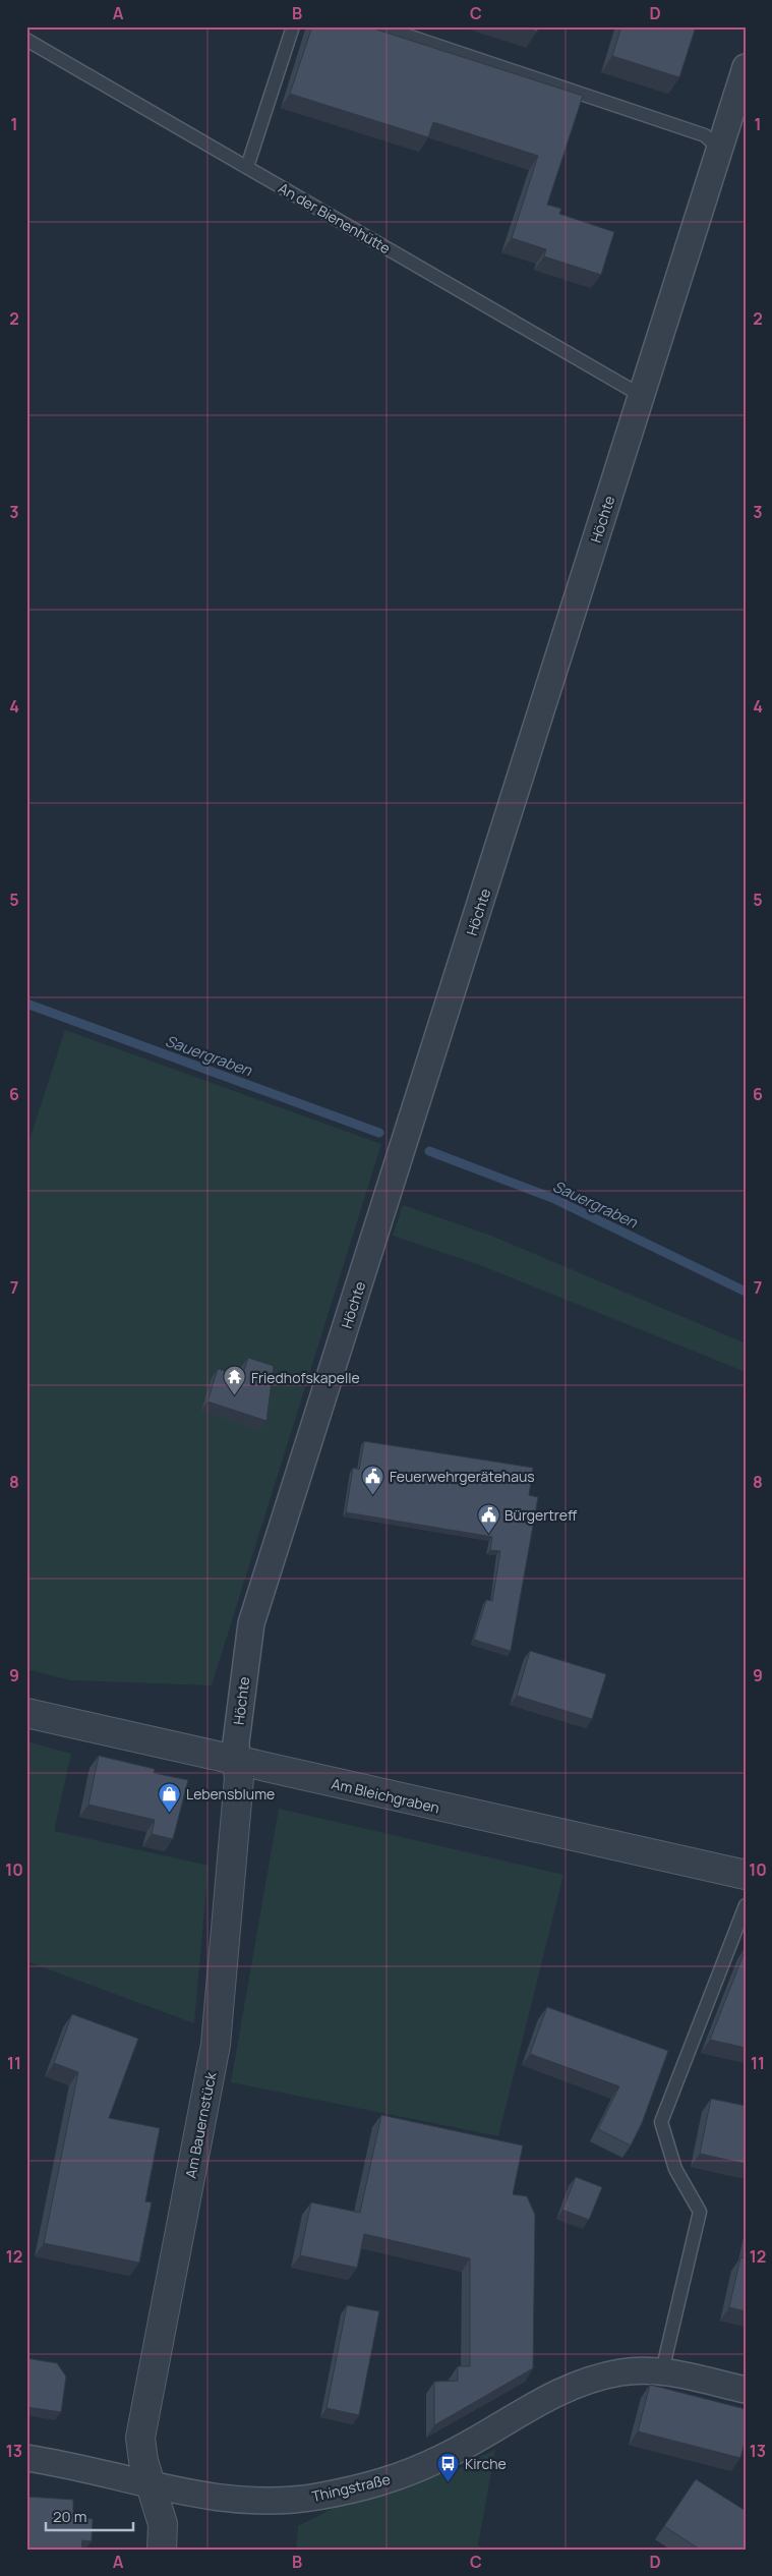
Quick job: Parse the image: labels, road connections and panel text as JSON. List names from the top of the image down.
{
  "streets": {
    "street": [
      "Höchte",
      "Am Bleichgraben",
      "Am Bauernstück",
      "Thingstraße"
    ],
    "lane": ["An der Bienenhütte"]
  },
  "crossings": [
    ["An der Bienenhütte", "Höchte"],
    ["Höchte", "Am Bleichgraben"],
    ["Höchte", "Am Bauernstück"],
    ["Am Bleichgraben", "Am Bauernstück"],
    ["Am Bauernstück", "Thingstraße"]
  ],
  "water": ["Sauergraben"],
  "places": {
    "temple": ["Friedhofskapelle"],
    "public building": ["Feuerwehrgerätehaus", "Bürgertreff"],
    "shop": ["Lebensblume"],
    "bus stop": ["Kirche"]
  },
  "scale_bar": "20 m",
  "grid": {
    "columns": [
      "A",
      "B",
      "C",
      "D"
    ],
    "rows": [
      "1",
      "2",
      "3",
      "4",
      "5",
      "6",
      "7",
      "8",
      "9",
      "10",
      "11",
      "12",
      "13"
    ]
  }
}
